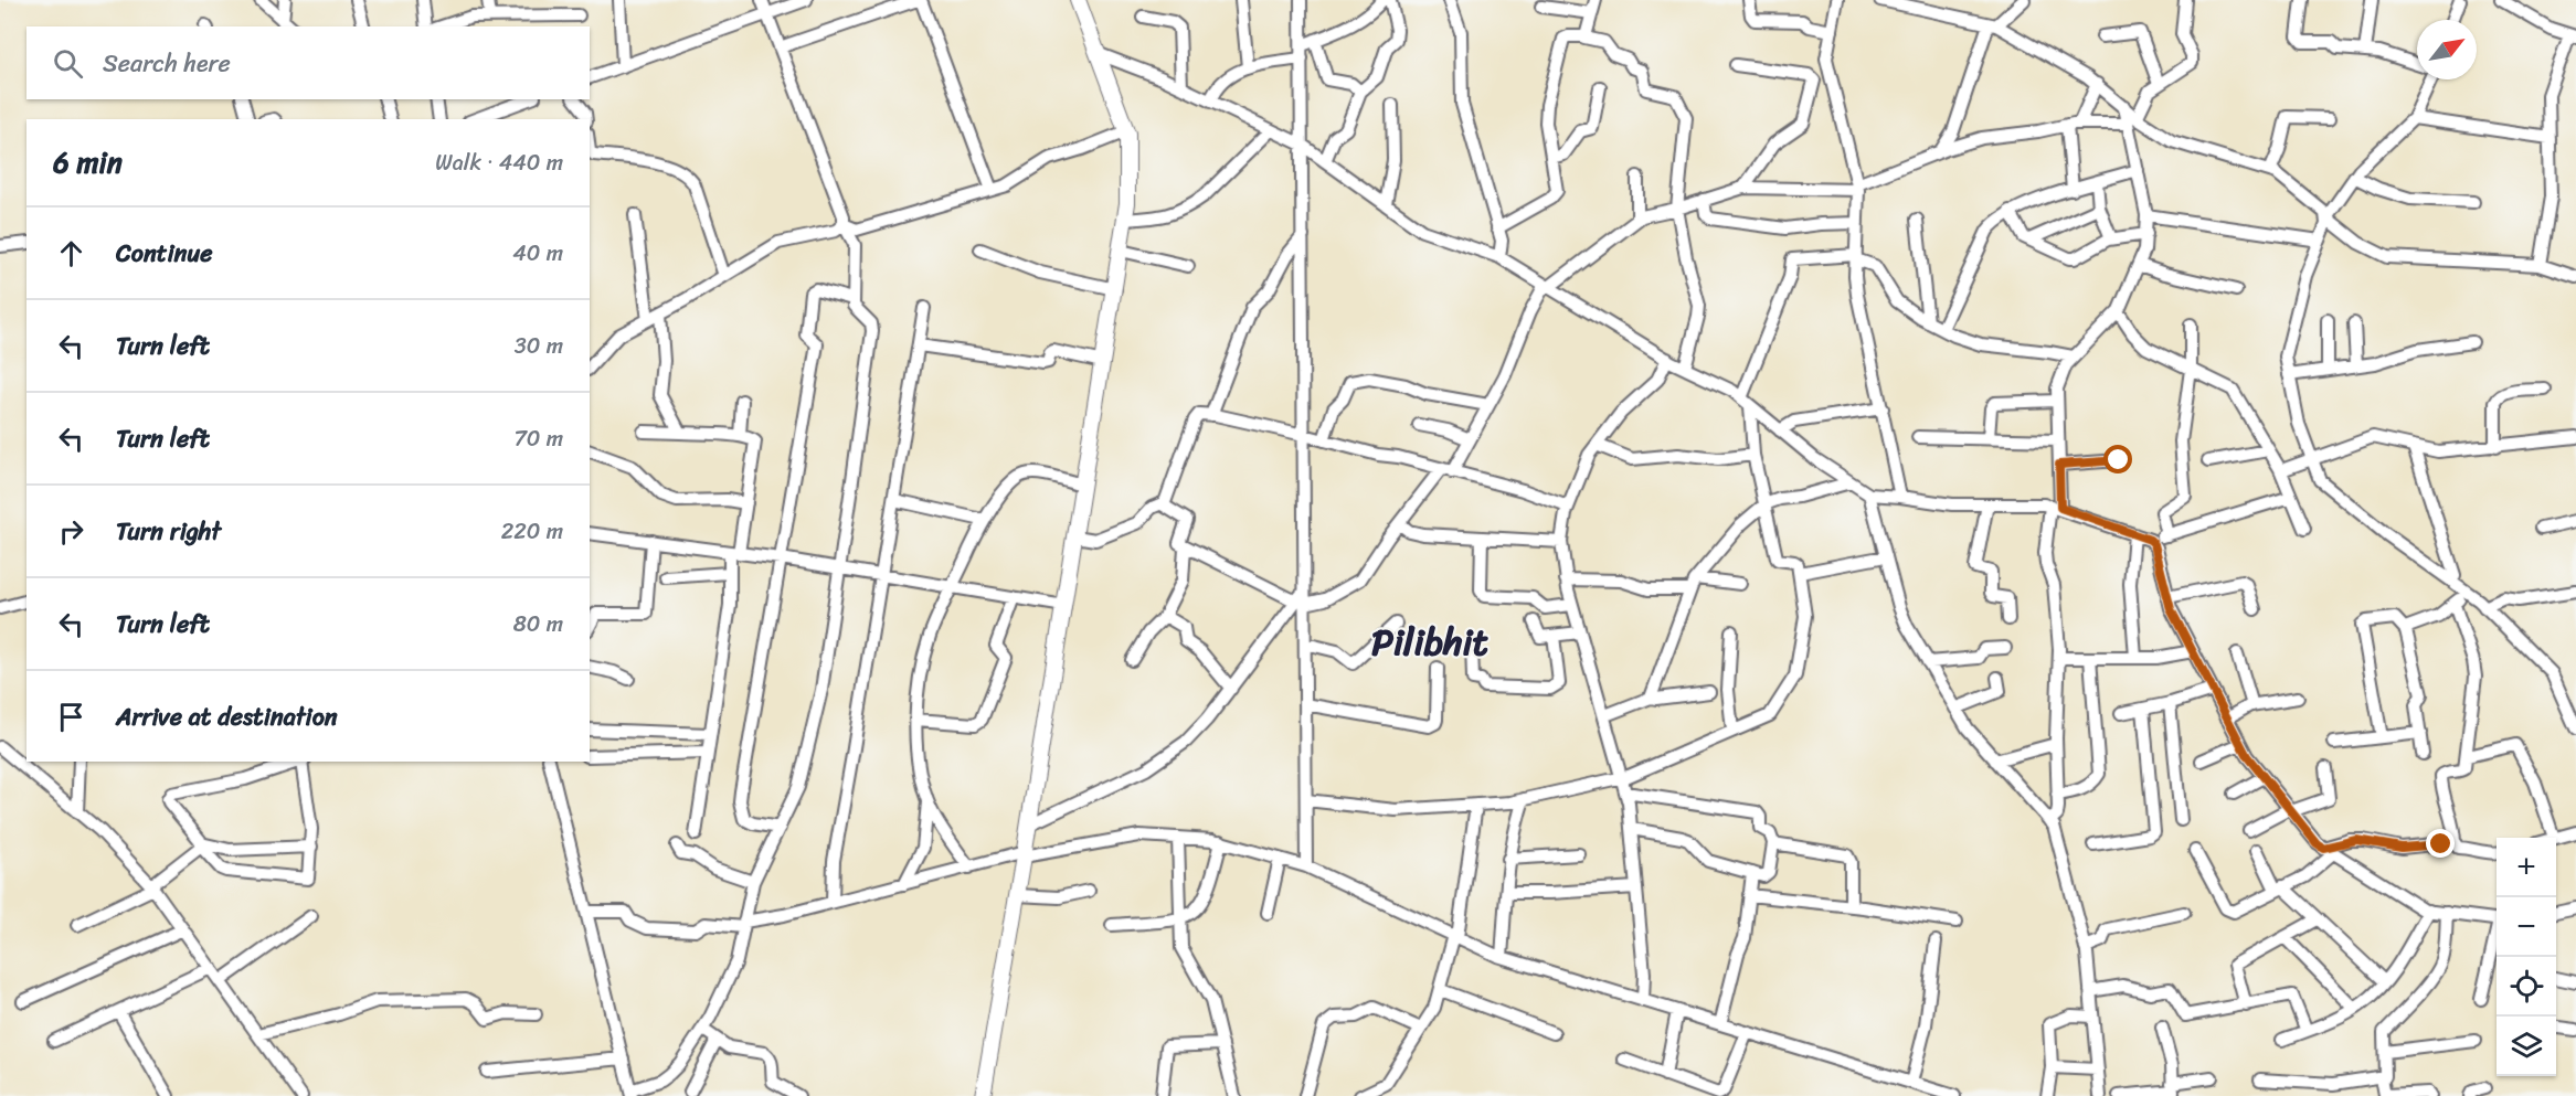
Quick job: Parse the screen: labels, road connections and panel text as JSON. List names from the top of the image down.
{
  "districts": ["Pilibhit"],
  "north": "top right",
  "page": {
    "search": "Search here",
    "heading": ["6 min", "Walk · 440 m"],
    "list": [
      ["Continue", "40 m"],
      ["Turn left", "30 m"],
      ["Turn left", "70 m"],
      ["Turn right", "220 m"],
      ["Turn left", "80 m"],
      "Arrive at destination"
    ],
    "map_buttons": ["+", "−"]
  }
}
